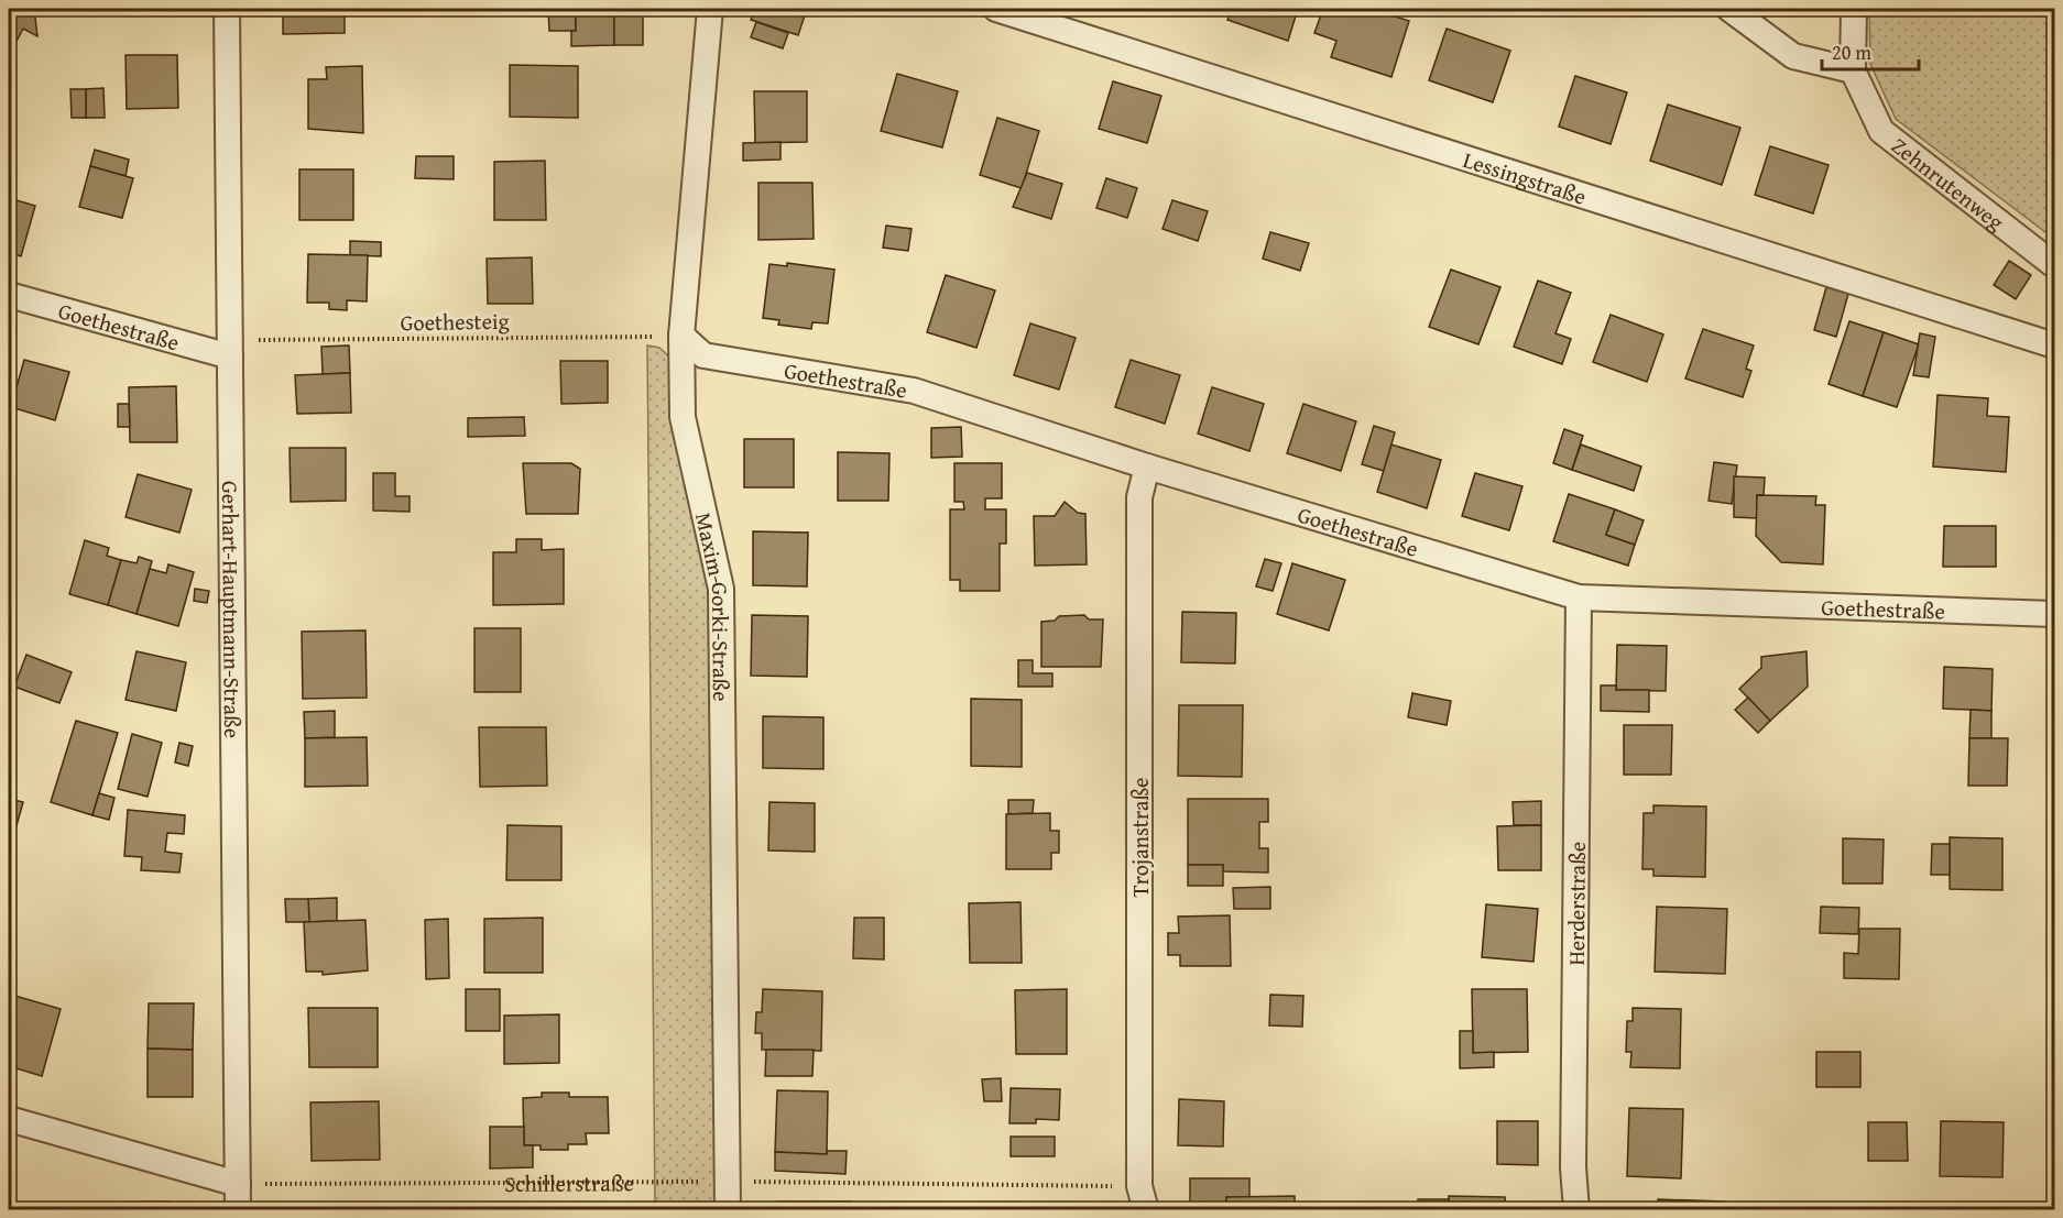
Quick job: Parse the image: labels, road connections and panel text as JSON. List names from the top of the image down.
{
  "streets": {
    "street": [
      "Lessingstraße",
      "Zehnrutenweg",
      "Goethestraße",
      "Maxim-Gorki-Straße",
      "Gerhart-Hauptmann-Straße",
      "Trojanstraße",
      "Herderstraße"
    ],
    "path": ["Goethesteig", "Schillerstraße"]
  },
  "crossings": [
    ["Goethesteig", "Goethestraße"],
    ["Goethesteig", "Maxim-Gorki-Straße"],
    ["Goethesteig", "Gerhart-Hauptmann-Straße"],
    ["Goethestraße", "Maxim-Gorki-Straße"],
    ["Goethestraße", "Gerhart-Hauptmann-Straße"],
    ["Goethestraße", "Trojanstraße"],
    ["Goethestraße", "Herderstraße"],
    ["Maxim-Gorki-Straße", "Schillerstraße"],
    ["Gerhart-Hauptmann-Straße", "Schillerstraße"],
    ["Trojanstraße", "Schillerstraße"]
  ],
  "scale_bar": "20 m"
}
